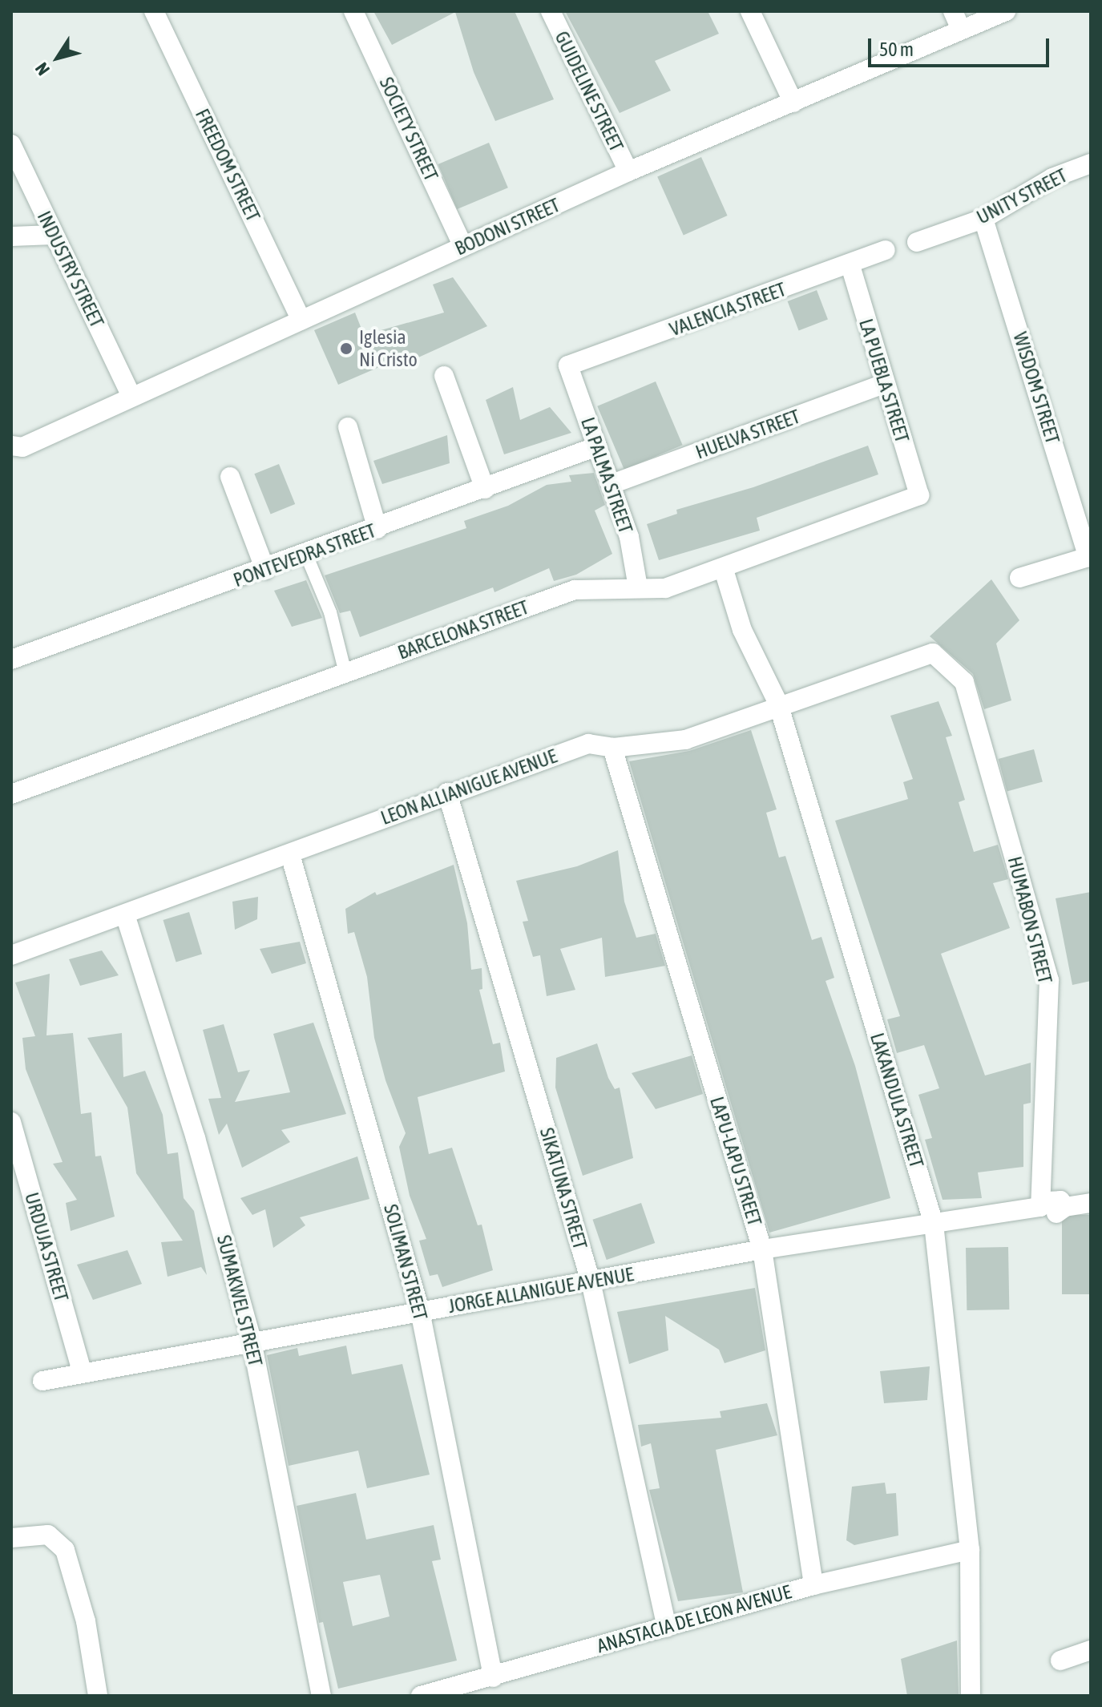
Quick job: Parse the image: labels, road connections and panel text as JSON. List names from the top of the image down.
{
  "streets": {
    "street": [
      "GUIDELINE STREET",
      "SOCIETY STREET",
      "FREEDOM STREET",
      "UNITY STREET",
      "BODONI STREET",
      "INDUSTRY STREET",
      "VALENCIA STREET",
      "LA PUEBLA STREET",
      "WISDOM STREET",
      "HUELVA STREET",
      "LA PALMA STREET",
      "PONTEVEDRA STREET",
      "BARCELONA STREET",
      "LEON ALLIANIGUE AVENUE",
      "HUMABON STREET",
      "LAKANDULA STREET",
      "LAPU-LAPU STREET",
      "SIKATUNA STREET",
      "URDUJA STREET",
      "SOLIMAN STREET",
      "JORGE ALLANIGUE AVENUE",
      "SUMAKWEL STREET",
      "ANASTACIA DE LEON AVENUE"
    ]
  },
  "crossings": [
    ["GUIDELINE STREET", "BODONI STREET"],
    ["SOCIETY STREET", "BODONI STREET"],
    ["FREEDOM STREET", "BODONI STREET"],
    ["UNITY STREET", "WISDOM STREET"],
    ["BODONI STREET", "INDUSTRY STREET"],
    ["VALENCIA STREET", "LA PUEBLA STREET"],
    ["VALENCIA STREET", "LA PALMA STREET"],
    ["LA PUEBLA STREET", "HUELVA STREET"],
    ["LA PUEBLA STREET", "BARCELONA STREET"],
    ["HUELVA STREET", "LA PALMA STREET"],
    ["LA PALMA STREET", "PONTEVEDRA STREET"],
    ["LA PALMA STREET", "BARCELONA STREET"],
    ["BARCELONA STREET", "LAKANDULA STREET"],
    ["LEON ALLIANIGUE AVENUE", "HUMABON STREET"],
    ["LEON ALLIANIGUE AVENUE", "LAKANDULA STREET"],
    ["LEON ALLIANIGUE AVENUE", "LAPU-LAPU STREET"],
    ["LEON ALLIANIGUE AVENUE", "SIKATUNA STREET"],
    ["LEON ALLIANIGUE AVENUE", "SOLIMAN STREET"],
    ["LEON ALLIANIGUE AVENUE", "SUMAKWEL STREET"],
    ["HUMABON STREET", "JORGE ALLANIGUE AVENUE"],
    ["LAKANDULA STREET", "JORGE ALLANIGUE AVENUE"],
    ["LAKANDULA STREET", "ANASTACIA DE LEON AVENUE"],
    ["LAPU-LAPU STREET", "JORGE ALLANIGUE AVENUE"],
    ["LAPU-LAPU STREET", "ANASTACIA DE LEON AVENUE"],
    ["SIKATUNA STREET", "JORGE ALLANIGUE AVENUE"],
    ["SIKATUNA STREET", "ANASTACIA DE LEON AVENUE"],
    ["URDUJA STREET", "JORGE ALLANIGUE AVENUE"],
    ["SOLIMAN STREET", "JORGE ALLANIGUE AVENUE"],
    ["SOLIMAN STREET", "ANASTACIA DE LEON AVENUE"],
    ["JORGE ALLANIGUE AVENUE", "SUMAKWEL STREET"]
  ],
  "places": ["Iglesia Ni Cristo"],
  "scale_bar": "50 m",
  "north": "bottom left"
}
